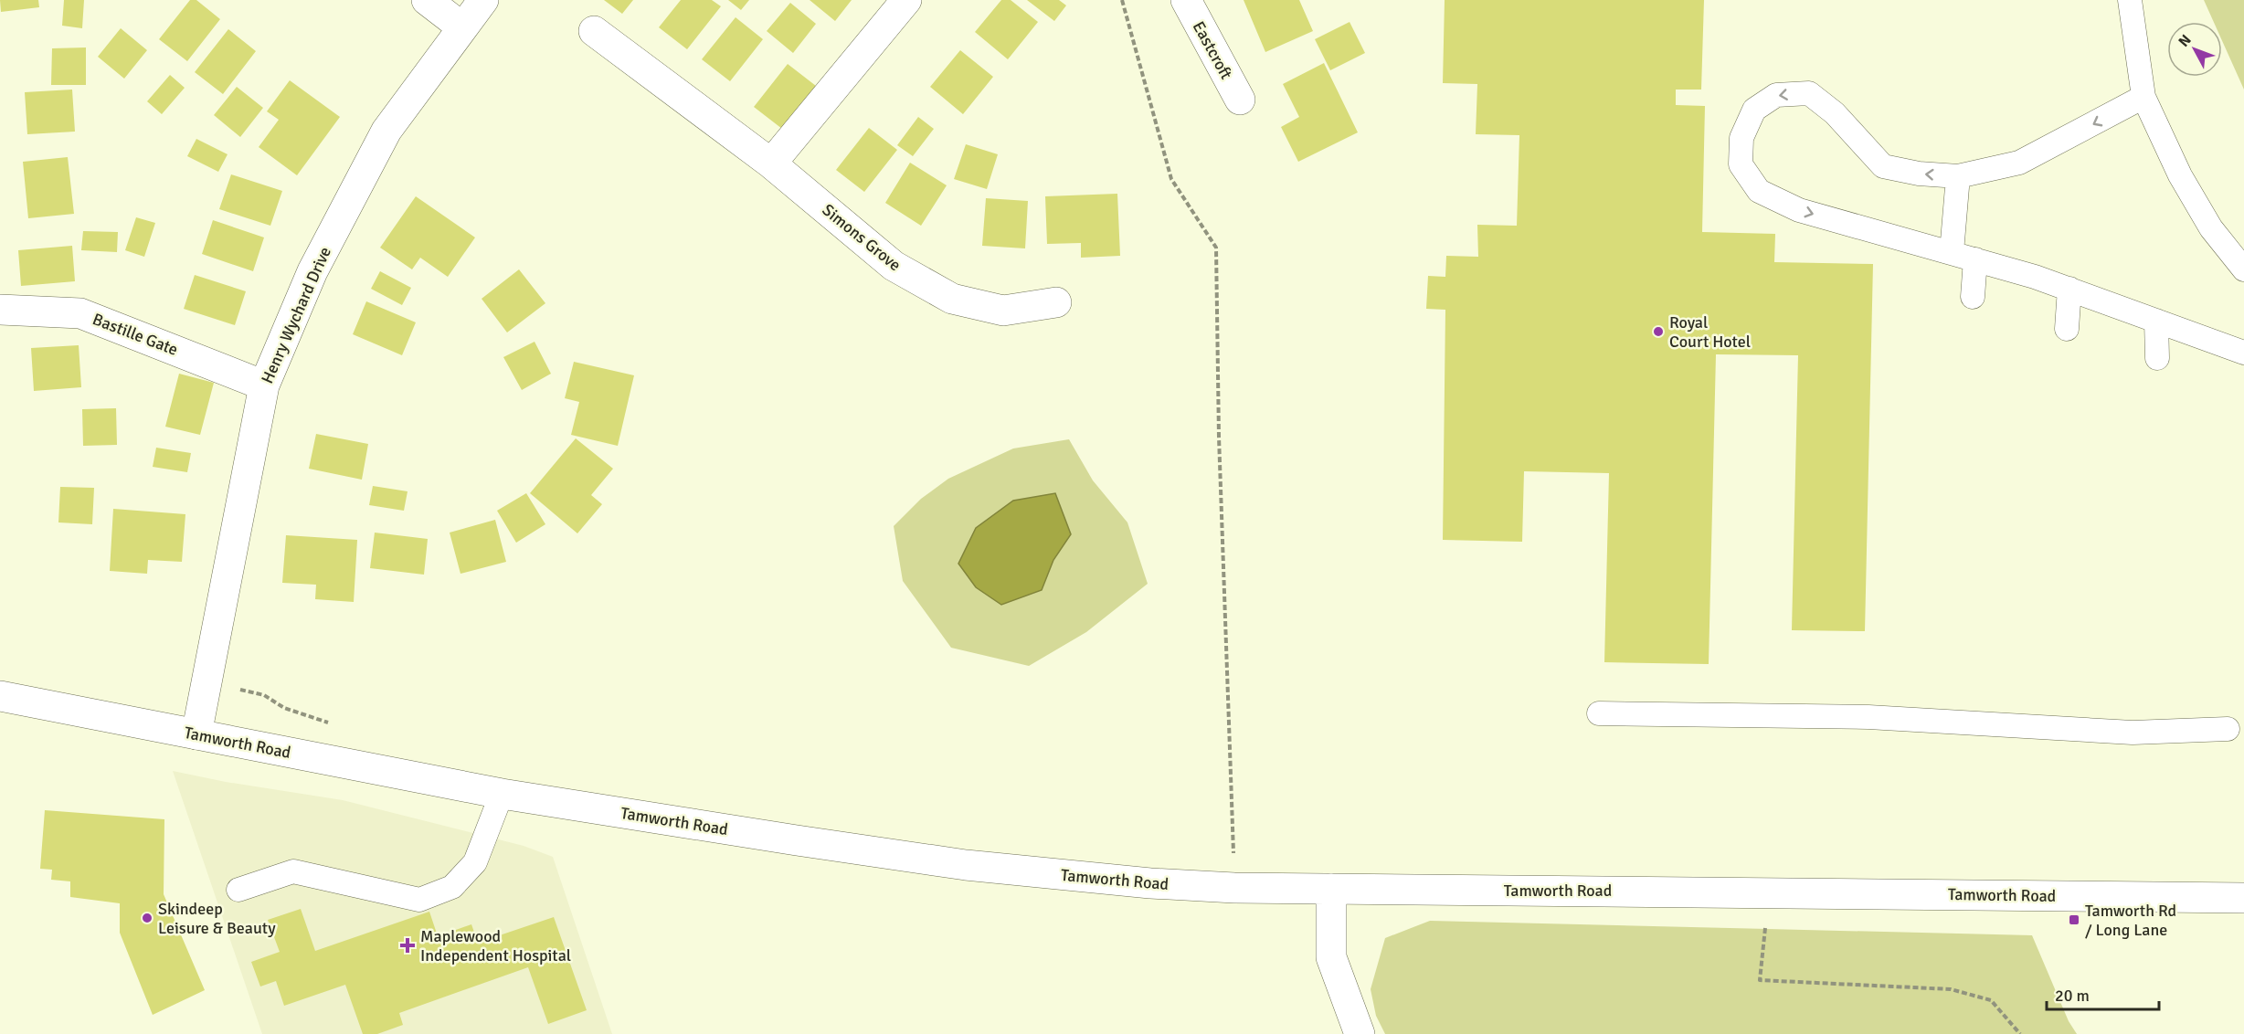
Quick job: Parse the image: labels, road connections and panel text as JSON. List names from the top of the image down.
{
  "streets": {
    "main road": [
      "Eastcroft",
      "Simons Grove",
      "Henry Wychard Drive",
      "Bastille Gate",
      "Tamworth Road"
    ]
  },
  "crossings": [
    ["Henry Wychard Drive", "Bastille Gate"],
    ["Henry Wychard Drive", "Tamworth Road"]
  ],
  "places": {
    "other": ["Royal Court Hotel", "Skindeep Leisure & Beauty"],
    "transit": ["Tamworth Rd / Long Lane"],
    "health": ["Maplewood Independent Hospital"]
  },
  "scale_bar": "20 m",
  "north": "top left"
}
